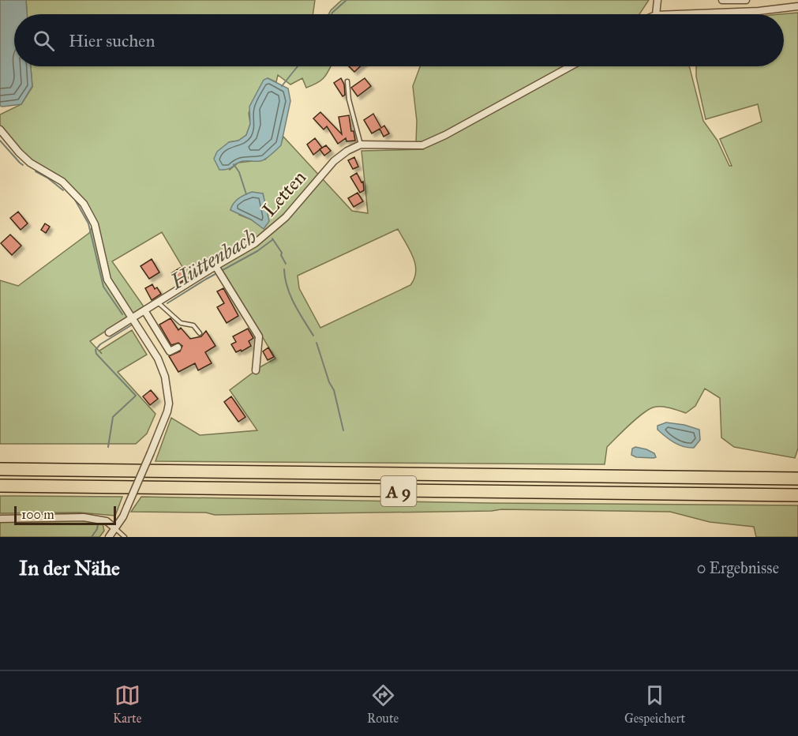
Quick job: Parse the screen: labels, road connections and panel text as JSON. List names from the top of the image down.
{
  "streets": {
    "highway": ["A 9"],
    "street": ["Letten"]
  },
  "water": ["Hüttenbach"],
  "scale_bar": "100 m",
  "page": {
    "search": "Hier suchen",
    "scale": "100 m",
    "heading": ["In der Nähe", "0 Ergebnisse"],
    "nav": ["Karte", "Route", "Gespeichert"]
  }
}
